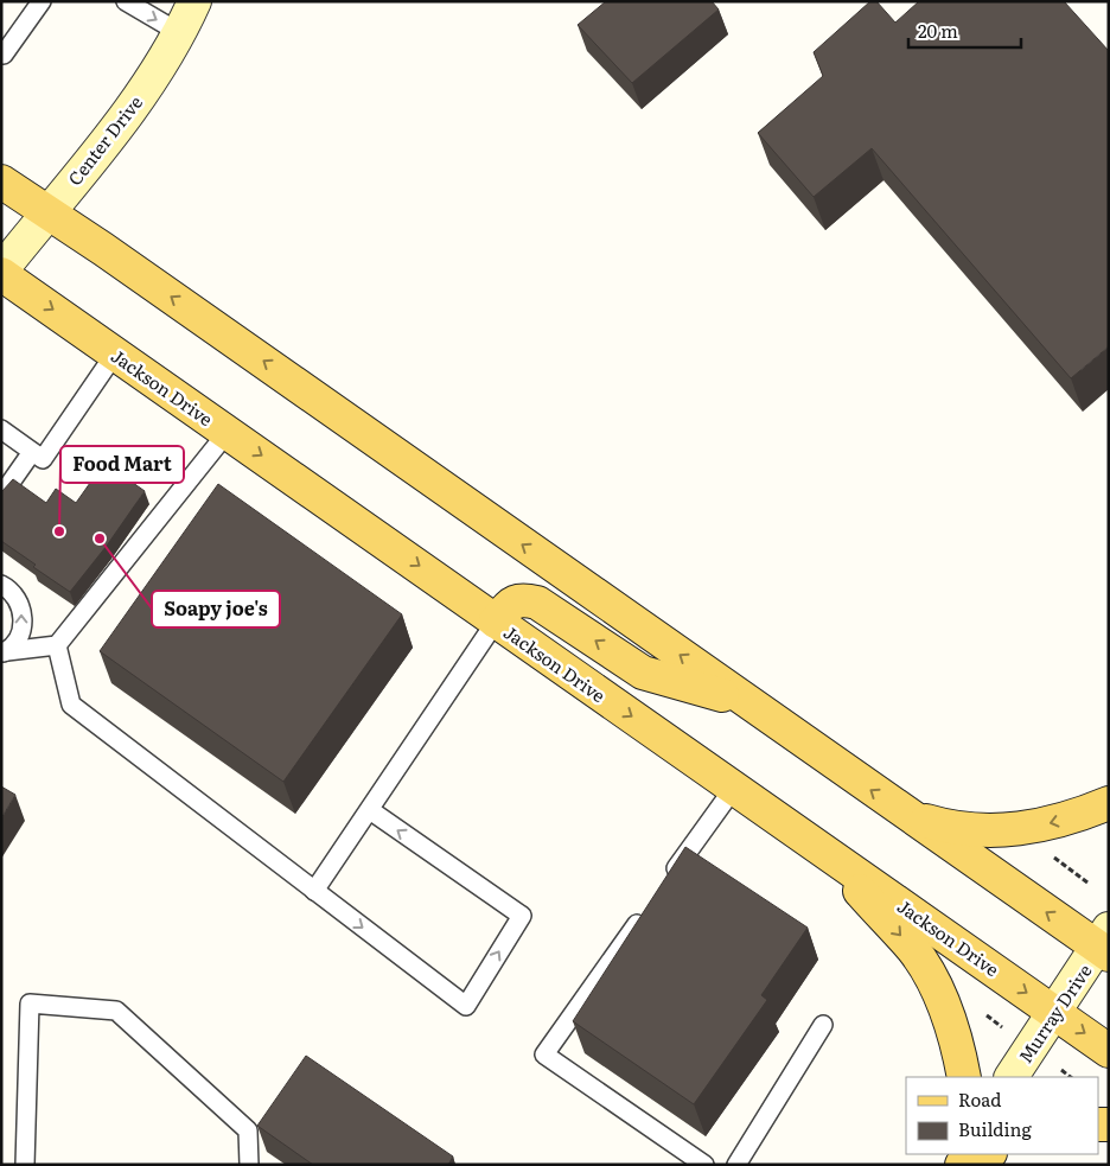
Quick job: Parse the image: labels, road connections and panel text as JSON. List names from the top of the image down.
{
  "streets": {
    "main road": ["Center Drive", "Jackson Drive", "Murray Drive"]
  },
  "crossings": [
    ["Center Drive", "Jackson Drive"],
    ["Jackson Drive", "Murray Drive"]
  ],
  "places": ["Food Mart", "Soapy joe's"],
  "legend": ["Road", "Building"],
  "scale_bar": "20 m"
}
